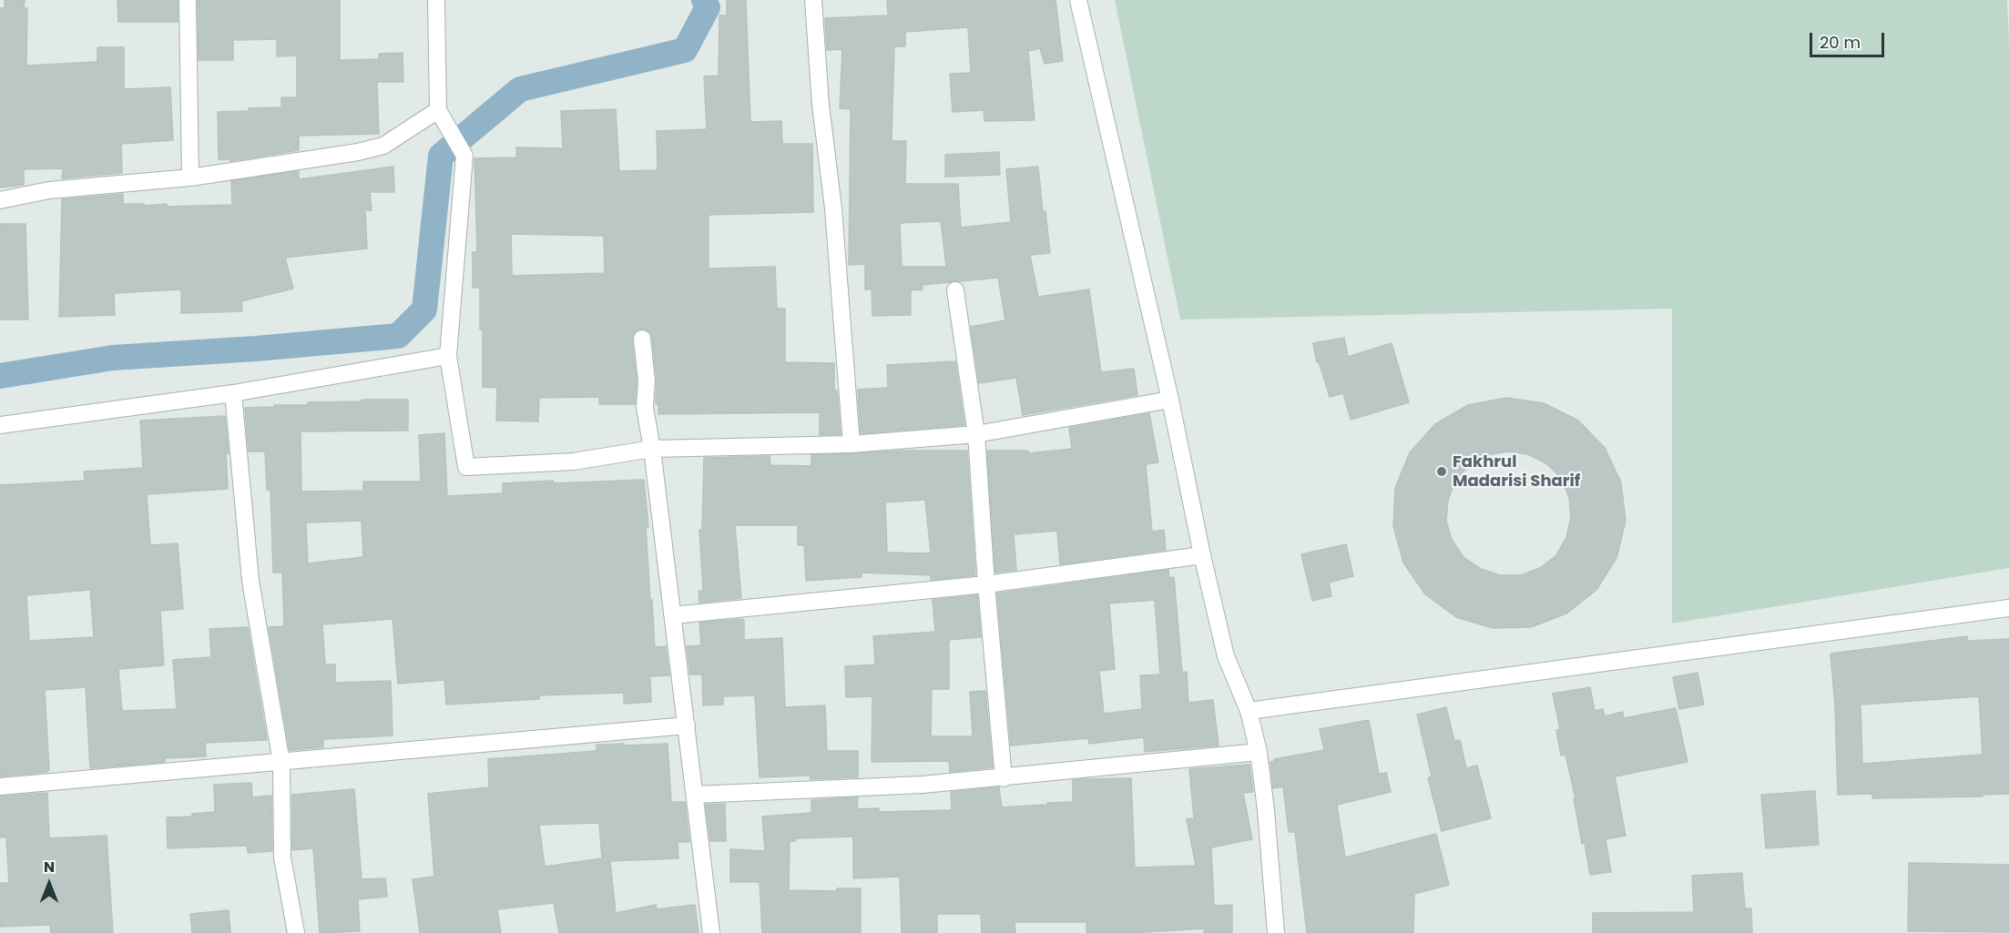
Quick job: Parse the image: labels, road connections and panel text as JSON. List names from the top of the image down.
{
  "places": ["Fakhrul Madarisi Sharif"],
  "scale_bar": "20 m",
  "north": "top"
}
